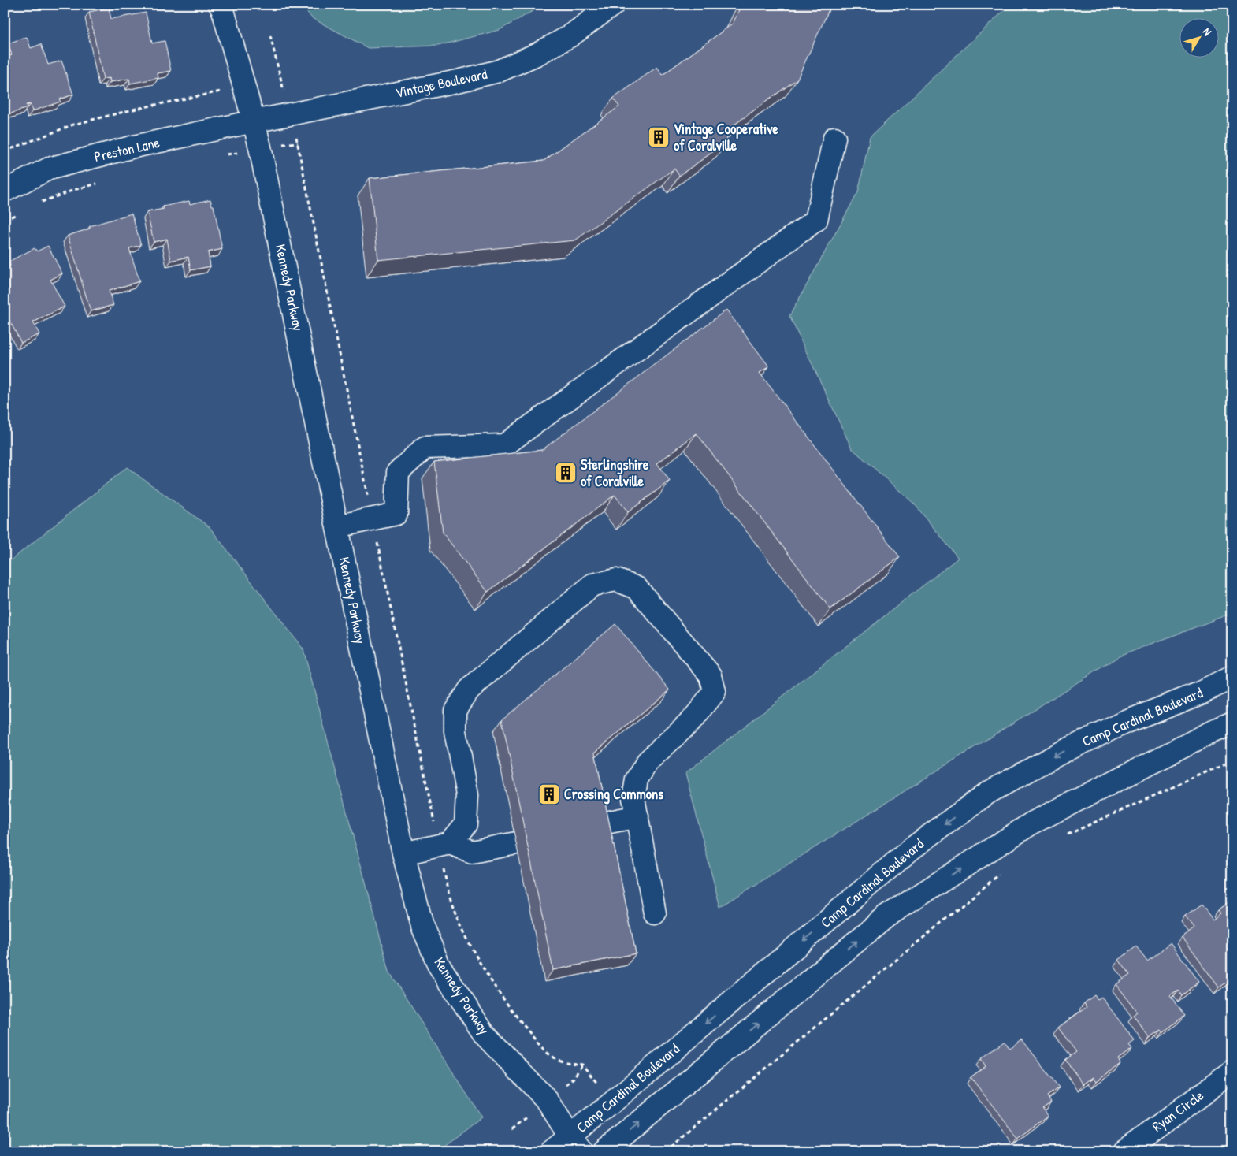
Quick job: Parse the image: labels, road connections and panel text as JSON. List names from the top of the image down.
{
  "streets": {
    "street": [
      "Vintage Boulevard",
      "Preston Lane",
      "Kennedy Parkway",
      "Camp Cardinal Boulevard",
      "Ryan Circle"
    ]
  },
  "crossings": [
    ["Vintage Boulevard", "Preston Lane"],
    ["Vintage Boulevard", "Kennedy Parkway"],
    ["Preston Lane", "Kennedy Parkway"],
    ["Kennedy Parkway", "Camp Cardinal Boulevard"]
  ],
  "places": {
    "building": ["Vintage Cooperative of Coralville", "Sterlingshire of Coralville", "Crossing Commons"]
  },
  "north": "top right"
}
